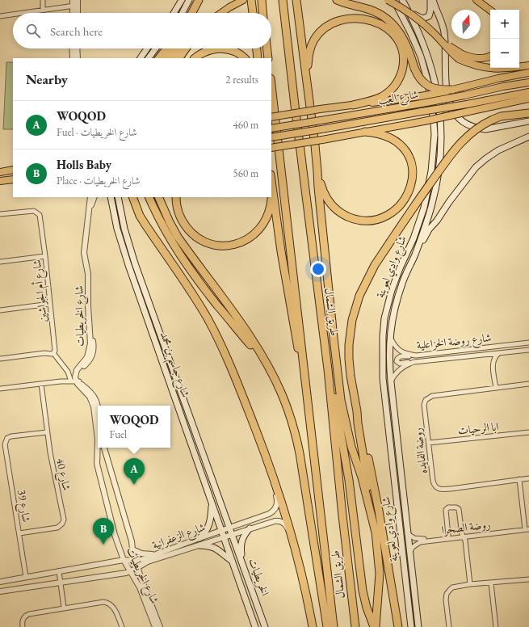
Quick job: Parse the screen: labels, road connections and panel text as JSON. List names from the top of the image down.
{
  "streets": {
    "highway": ["طريق الشمال"],
    "main road": [
      "شارع العب",
      "شارع وادي لعوينة",
      "شارع جاسم بن محمد",
      "الخريطيات"
    ],
    "street": [
      "شارع أم الجواشين",
      "شارع الخريطيات",
      "شارع روضة الخزاعلية",
      "ابا الرحيات",
      "روضة الفايده",
      "شارع 40",
      "شارع 39",
      "روضة الصحرا",
      "شارع الزعفرانية"
    ]
  },
  "crossings": [
    ["شارع وادي لعوينة", "شارع روضة الخزاعلية"],
    ["شارع وادي لعوينة", "روضة الصحرا"],
    ["شارع الخريطيات", "شارع الزعفرانية"],
    ["شارع جاسم بن محمد", "شارع الزعفرانية"],
    ["شارع جاسم بن محمد", "الخريطيات"],
    ["ابا الرحيات", "روضة الفايده"],
    ["شارع 40", "شارع 39"],
    ["شارع 39", "شارع الزعفرانية"],
    ["شارع الزعفرانية", "الخريطيات"]
  ],
  "north": "top",
  "page": {
    "map_buttons": ["+", "−"],
    "search": "Search here",
    "heading": ["Nearby", "2 results"],
    "list": [
      {
        "mark": "A",
        "name": "WOQOD",
        "note": "Fuel · شارع الخريطيات",
        "value": "460 m"
      },
      {
        "mark": "B",
        "name": "Holls Baby",
        "note": "Place · شارع الخريطيات",
        "value": "560 m"
      }
    ],
    "popup": ["WOQOD", "Fuel"],
    "pins": ["A", "B"]
  }
}
